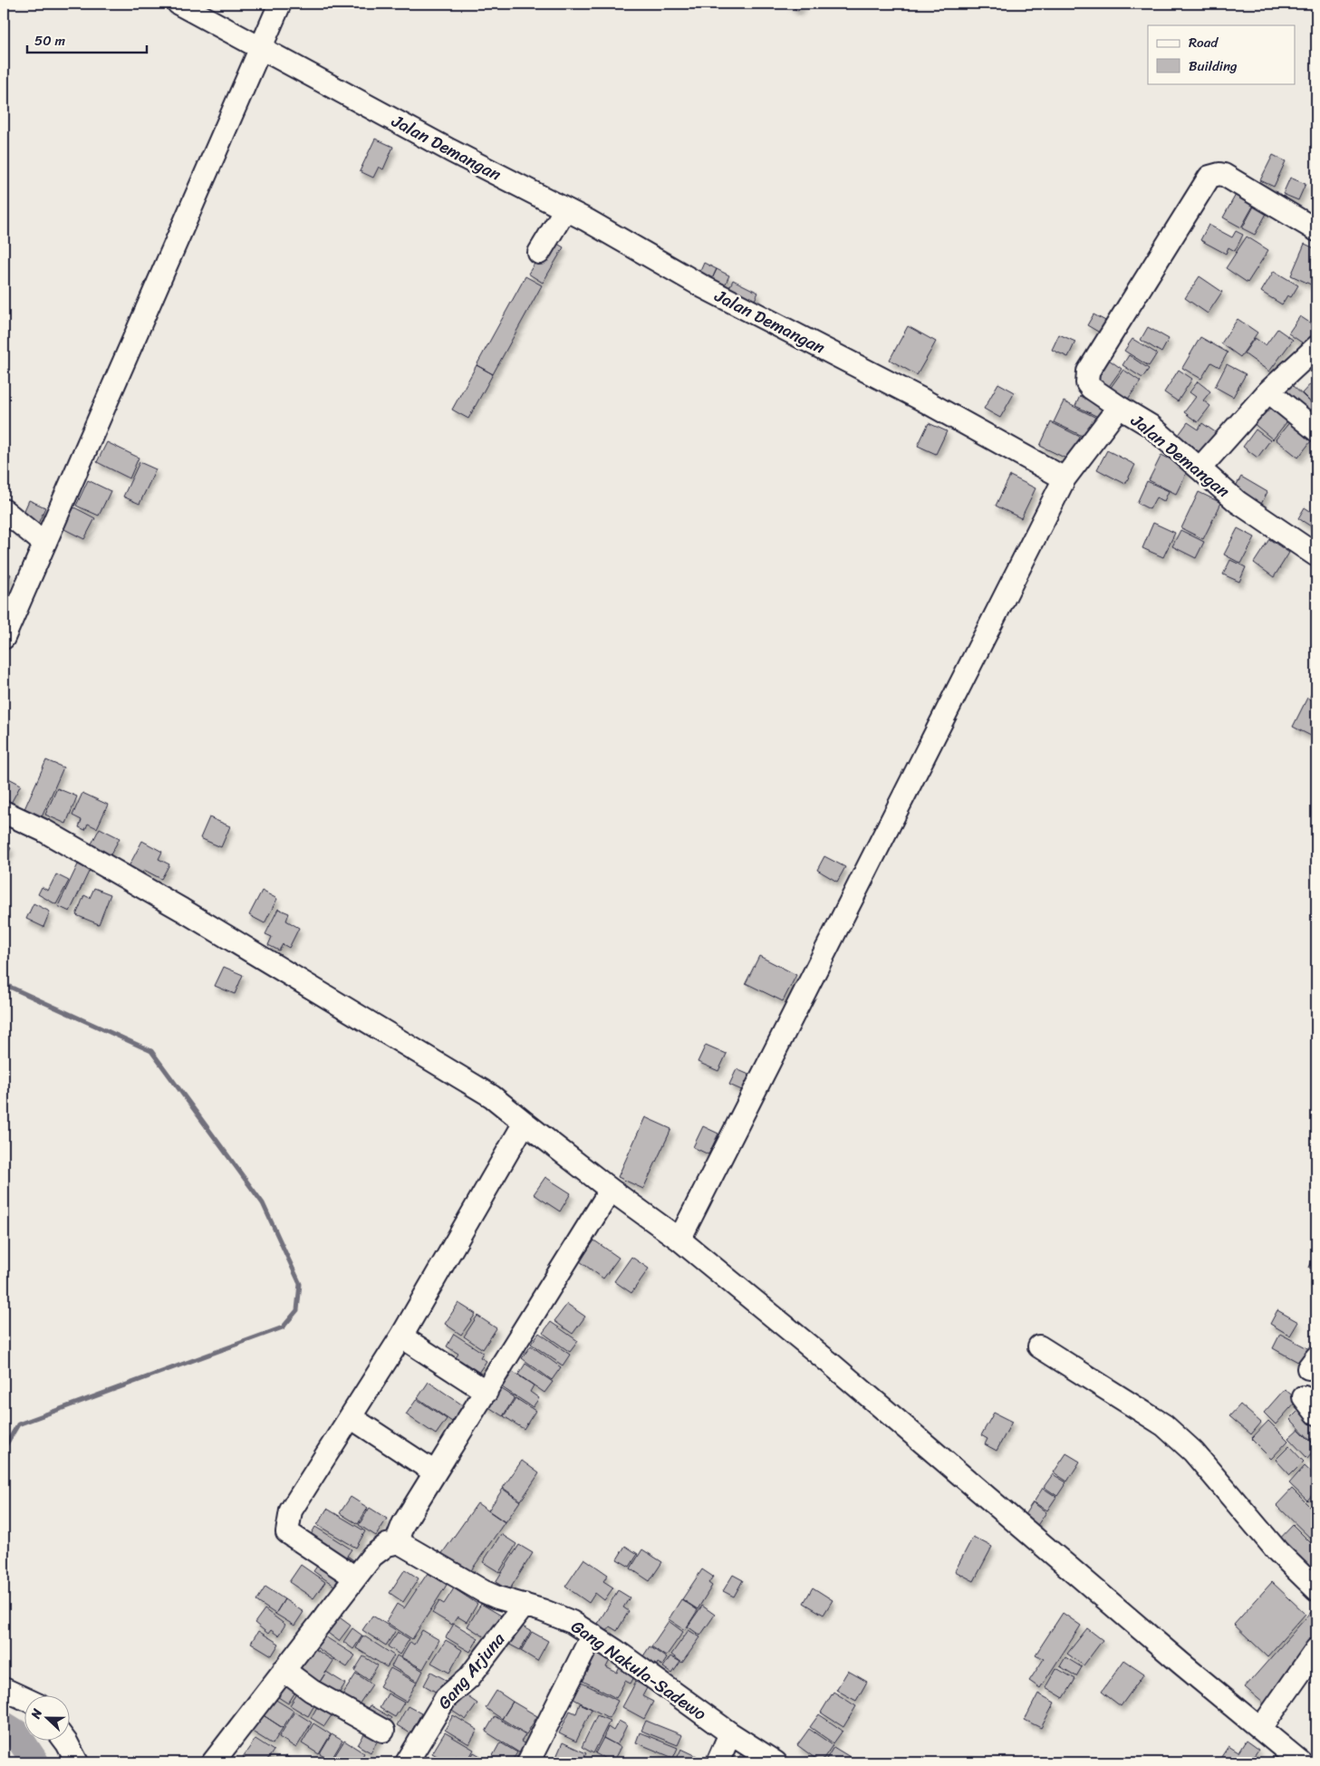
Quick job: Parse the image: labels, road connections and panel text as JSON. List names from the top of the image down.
{
  "streets": {
    "street": ["Jalan Demangan", "Gang Nakula-Sadewo", "Gang Arjuna"]
  },
  "crossings": [
    ["Gang Nakula-Sadewo", "Gang Arjuna"]
  ],
  "legend": ["Road", "Building"],
  "scale_bar": "50 m",
  "north": "left"
}
